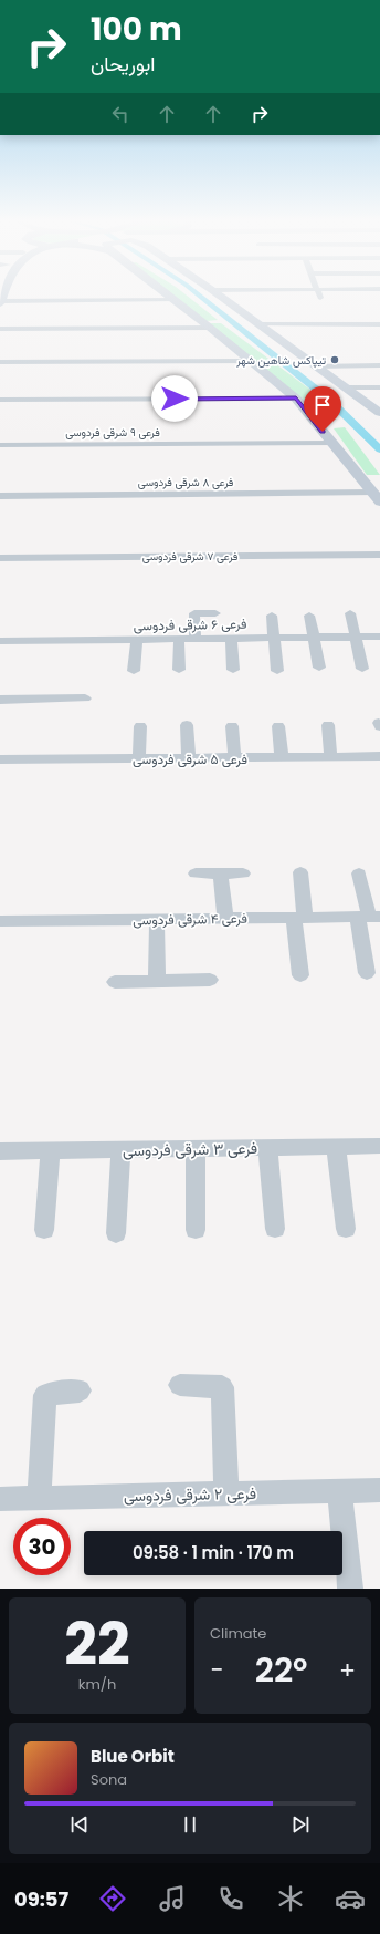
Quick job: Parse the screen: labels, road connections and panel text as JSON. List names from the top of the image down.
{
  "streets": {
    "street": [
      "فرعی ۹ شرقی فردوسی",
      "فرعی ۸ شرقی فردوسی",
      "فرعی ۷ شرقی فردوسی",
      "فرعی ۶ شرقی فردوسی",
      "فرعی ۵ شرقی فردوسی",
      "فرعی ۴ شرقی فردوسی",
      "فرعی ۳ شرقی فردوسی",
      "فرعی ۲ شرقی فردوسی"
    ]
  },
  "places": ["تیپاکس شاهین شهر"],
  "page": {
    "turn": ["100 m", "ابوریحان"],
    "limit": "30",
    "trip": "09:58 · 1 min · 170 m",
    "tile": [
      ["22", "km/h"],
      "Climate"
    ],
    "heat": ["−", "22°", "+"],
    "song": ["Blue Orbit", "Sona"],
    "tabs": "09:57"
  }
}
